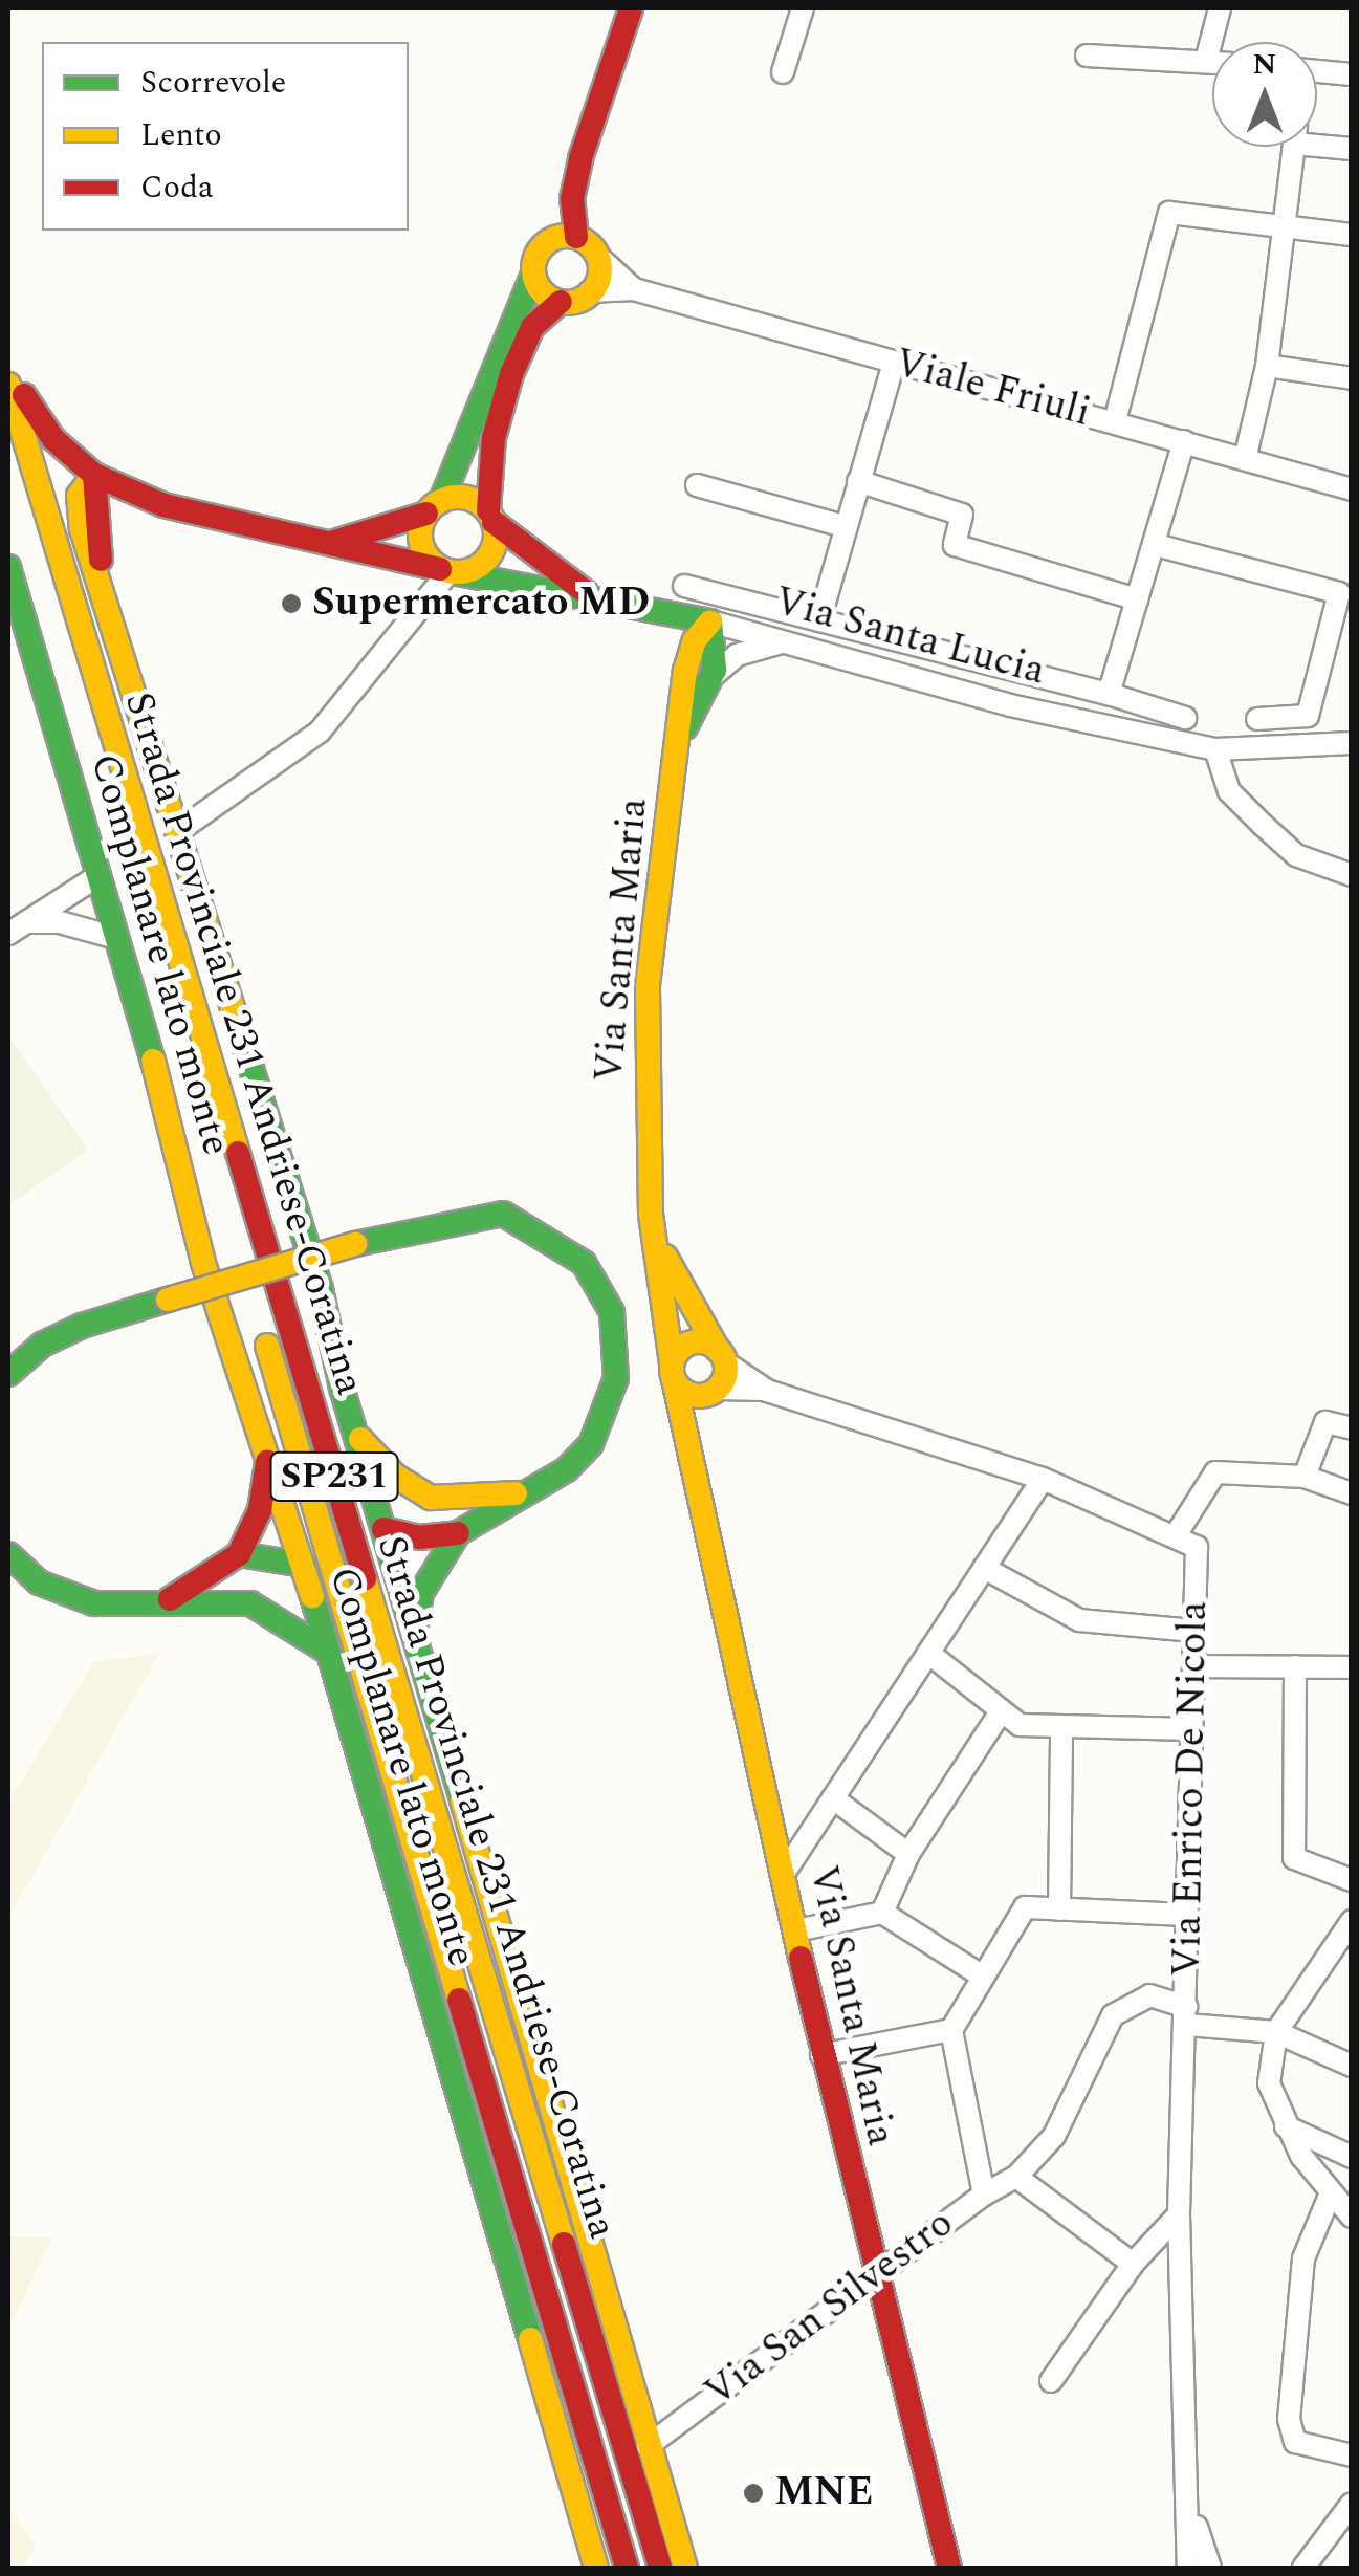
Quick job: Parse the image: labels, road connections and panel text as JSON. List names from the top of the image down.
{
  "streets": {
    "main road": [
      "Via Santa Lucia",
      "Via Santa Maria",
      "Complanare lato monte",
      "Strada Provinciale 231 Andriese-Coratina",
      "SP231"
    ],
    "street": ["Viale Friuli", "Via Enrico De Nicola", "Via San Silvestro"]
  },
  "crossings": [
    ["Via Santa Lucia", "Via Santa Maria"],
    ["Via Santa Maria", "Via San Silvestro"]
  ],
  "places": ["Supermercato MD", "MNE"],
  "legend": ["Scorrevole", "Lento", "Coda"],
  "north": "top"
}
